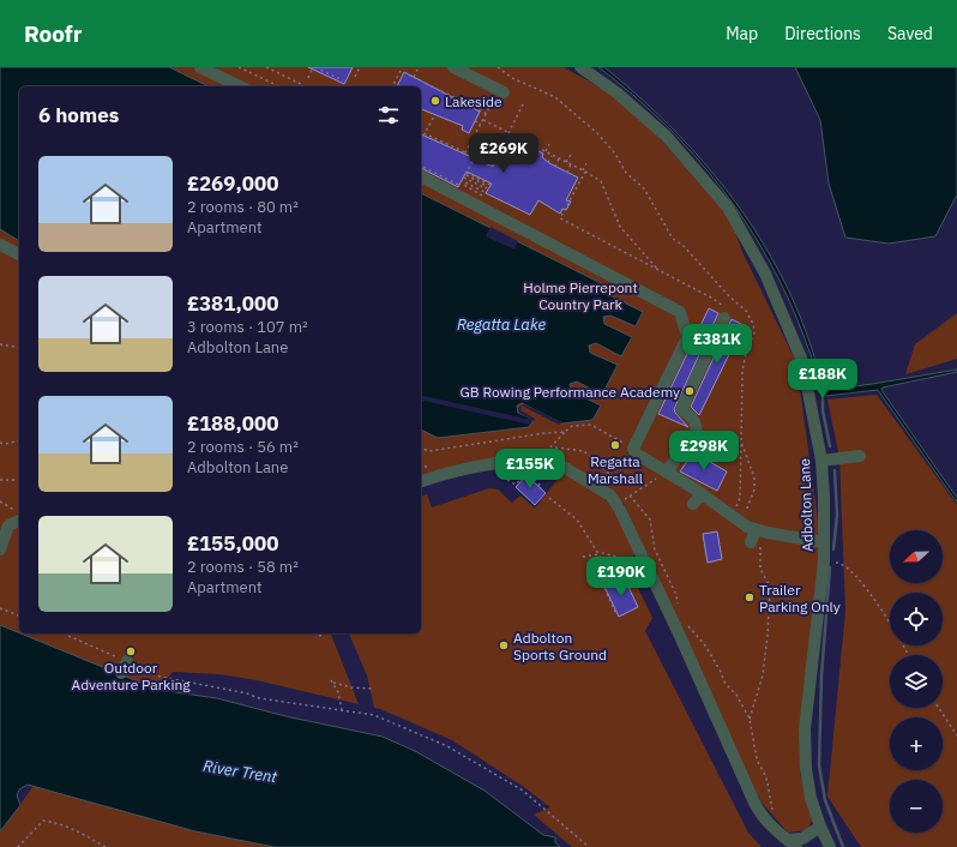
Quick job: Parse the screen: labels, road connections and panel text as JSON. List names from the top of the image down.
{
  "streets": {
    "street": ["Adbolton Lane"]
  },
  "water": ["Regatta Lake", "River Trent"],
  "parks": ["Holme Pierrepont Country Park"],
  "places": [
    "Lakeside",
    "GB Rowing Performance Academy",
    "Regatta Marshall",
    "Trailer Parking Only",
    "Adbolton Sports Ground",
    "Outdoor Adventure Parking"
  ],
  "north": "left",
  "page": {
    "header": "Roofr",
    "nav": ["Map", "Directions", "Saved"],
    "heading": "6 homes",
    "price": [
      "£269K",
      "£381K",
      "£188K",
      "£298K",
      "£155K",
      "£190K"
    ],
    "list": [
      {
        "name": "£269,000",
        "note": "2 rooms · 80 m² · Apartment"
      },
      {
        "name": "£381,000",
        "note": "3 rooms · 107 m² · Adbolton Lane"
      },
      {
        "name": "£188,000",
        "note": "2 rooms · 56 m² · Adbolton Lane"
      },
      {
        "name": "£155,000",
        "note": "2 rooms · 58 m² · Apartment"
      }
    ],
    "map_buttons": ["+", "−"]
  }
}
